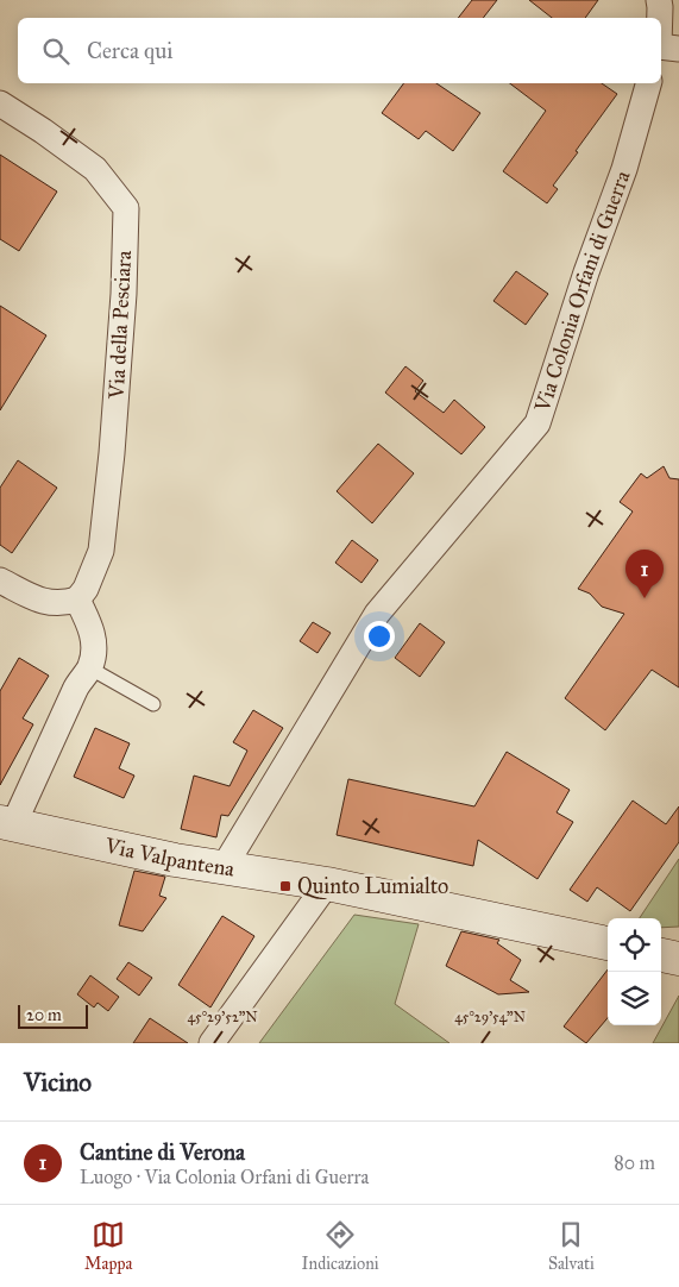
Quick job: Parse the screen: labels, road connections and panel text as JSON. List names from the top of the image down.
{
  "streets": {
    "street": ["Via Colonia Orfani di Guerra", "Via della Pesciara", "Via Valpantena"]
  },
  "crossings": [
    ["Via Colonia Orfani di Guerra", "Via Valpantena"]
  ],
  "places": {
    "transit": ["Quinto Lumialto"]
  },
  "scale_bar": "20 m",
  "page": {
    "search": "Cerca qui",
    "pins": "1",
    "scale": "20 m",
    "heading": "Vicino",
    "list": [
      {
        "mark": "1",
        "name": "Cantine di Verona",
        "note": "Luogo · Via Colonia Orfani di Guerra",
        "value": "80 m"
      }
    ],
    "nav": ["Mappa", "Indicazioni", "Salvati"]
  },
  "coordinates": ["45°29'52\"N", "45°29'54\"N"]
}
